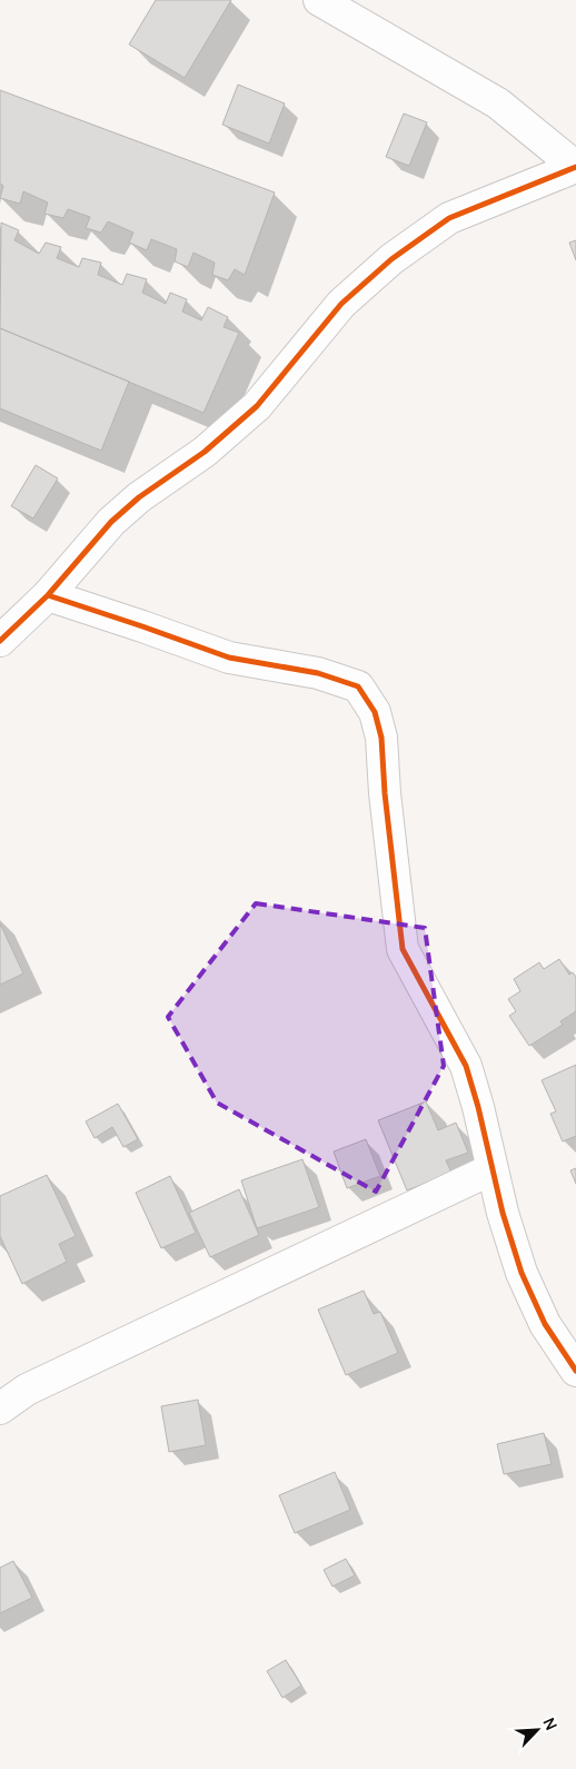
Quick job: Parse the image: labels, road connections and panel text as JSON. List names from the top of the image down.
{
  "north": "top right"
}
